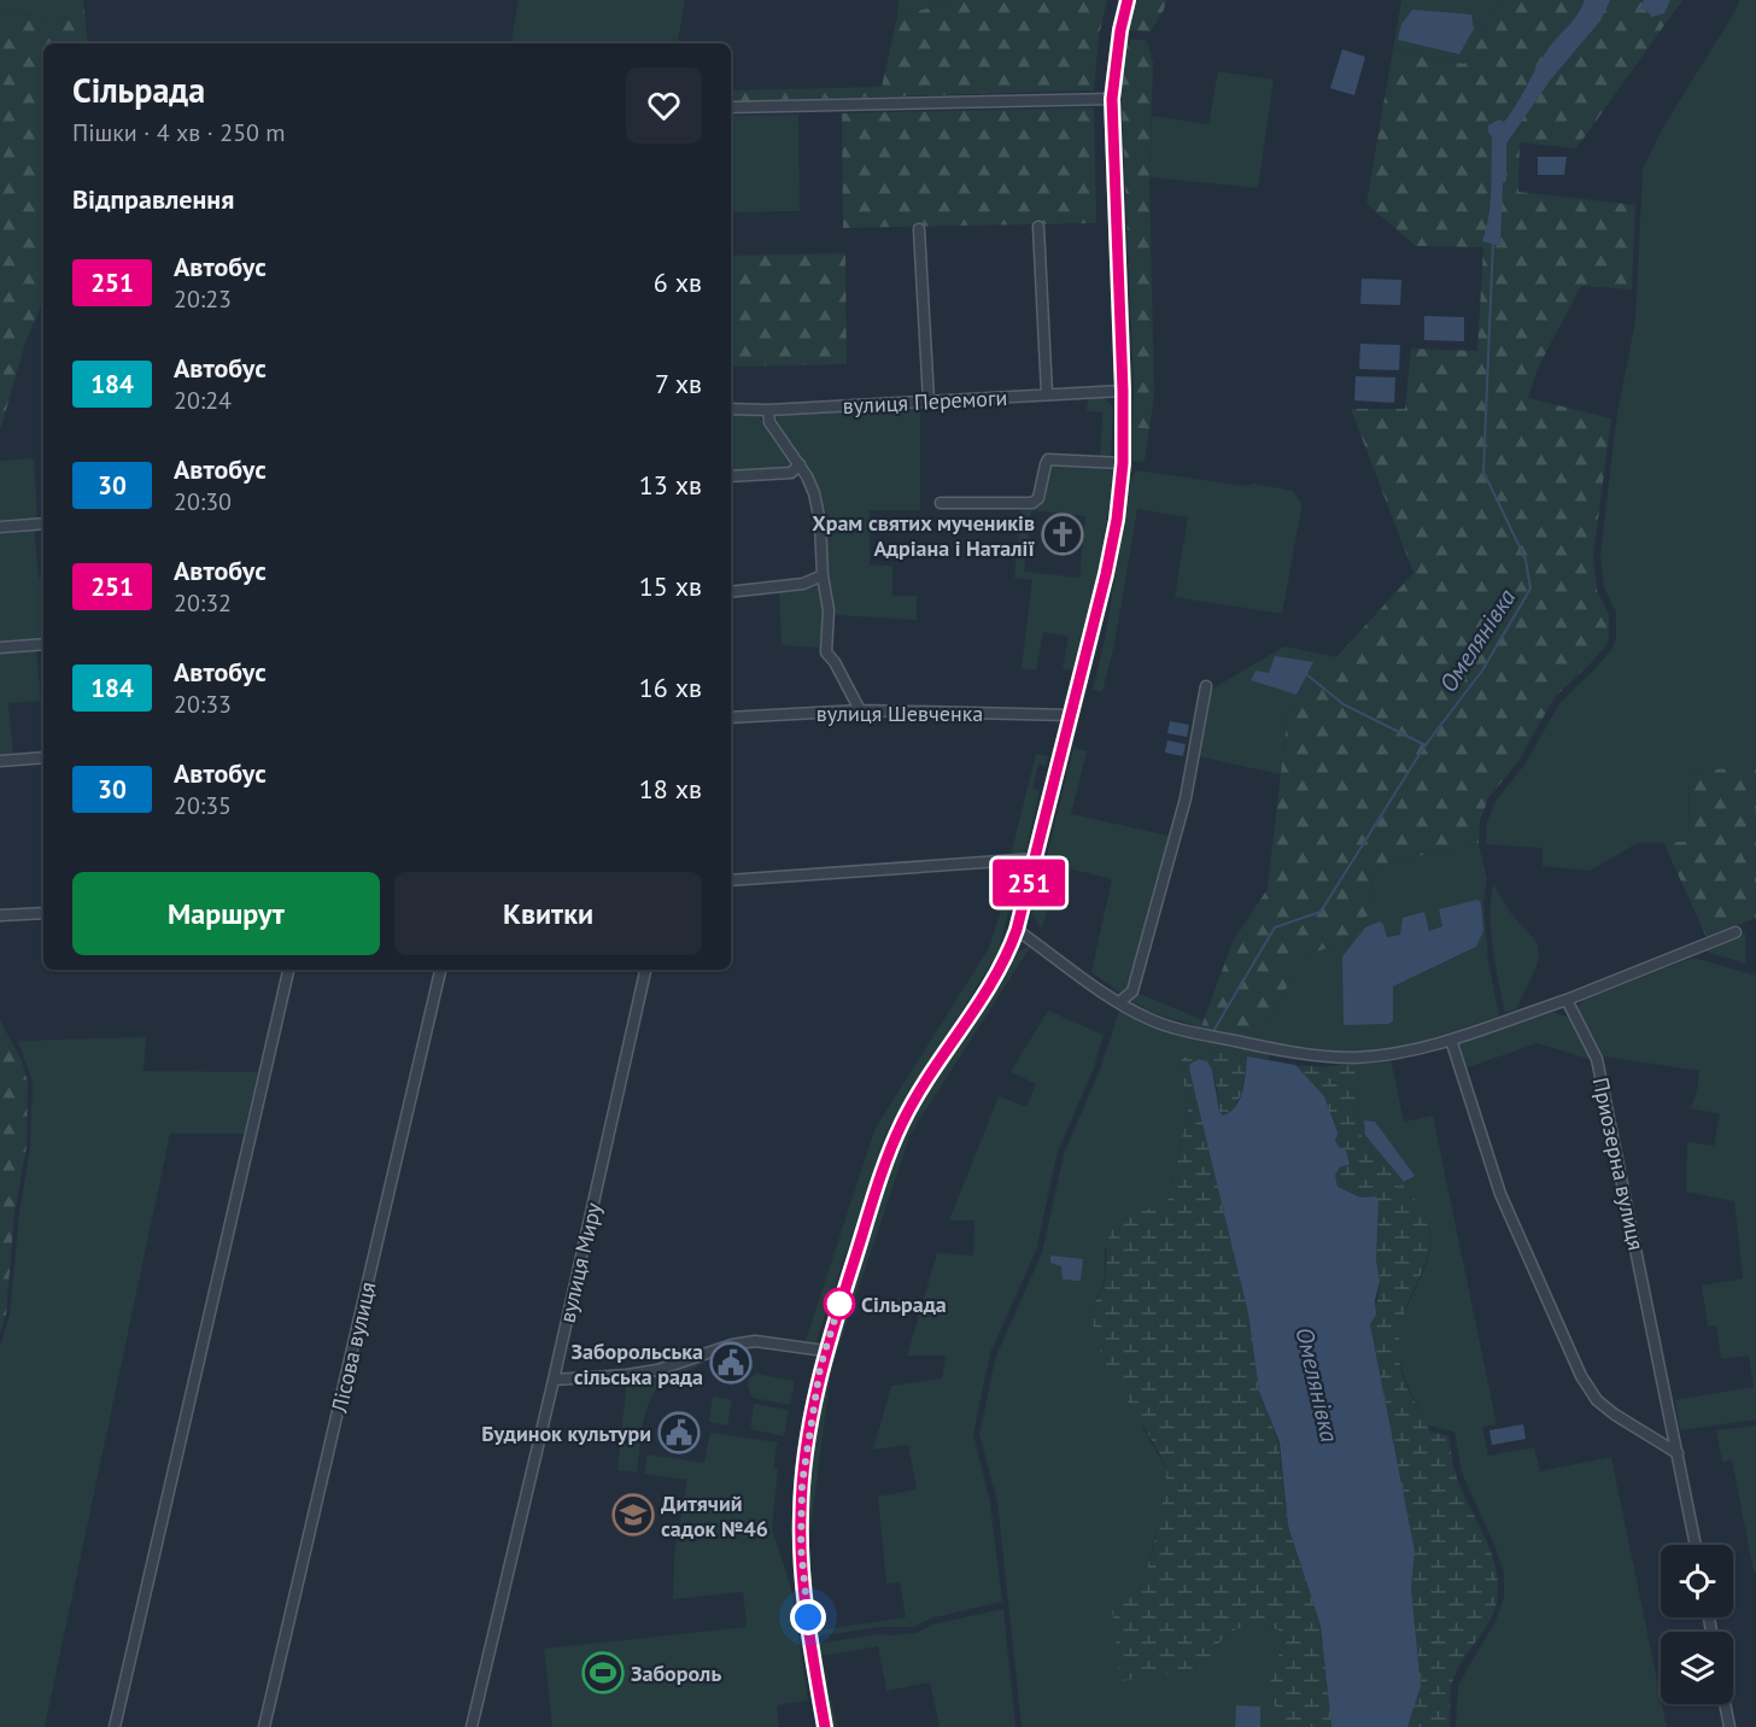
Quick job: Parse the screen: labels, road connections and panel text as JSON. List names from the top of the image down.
{
  "streets": {
    "street": [
      "вулиця Перемоги",
      "вулиця Шевченка",
      "Приозерна вулиця",
      "вулиця Миру",
      "Лісова вулиця"
    ]
  },
  "water": ["Омелянівка"],
  "places": {
    "church": ["Храм святих мучеників Адріана і Наталії"],
    "other": ["Сільрада"],
    "public building": ["Заборольська сільська рада", "Будинок культури"],
    "school or university": ["Дитячий садок №46"],
    "sports": ["Забороль"]
  },
  "lines": ["bus line 251"],
  "page": {
    "on_map": "251",
    "heading": [
      ["Сільрада", "Пішки · 4 хв · 250 m"],
      "Відправлення"
    ],
    "list": [
      {
        "mark": "251",
        "name": "Автобус",
        "note": "20:23",
        "value": "6 хв"
      },
      {
        "mark": "184",
        "name": "Автобус",
        "note": "20:24",
        "value": "7 хв"
      },
      {
        "mark": "30",
        "name": "Автобус",
        "note": "20:30",
        "value": "13 хв"
      },
      {
        "mark": "251",
        "name": "Автобус",
        "note": "20:32",
        "value": "15 хв"
      },
      {
        "mark": "184",
        "name": "Автобус",
        "note": "20:33",
        "value": "16 хв"
      },
      {
        "mark": "30",
        "name": "Автобус",
        "note": "20:35",
        "value": "18 хв"
      }
    ],
    "buttons": ["Маршрут", "Квитки"]
  }
}
